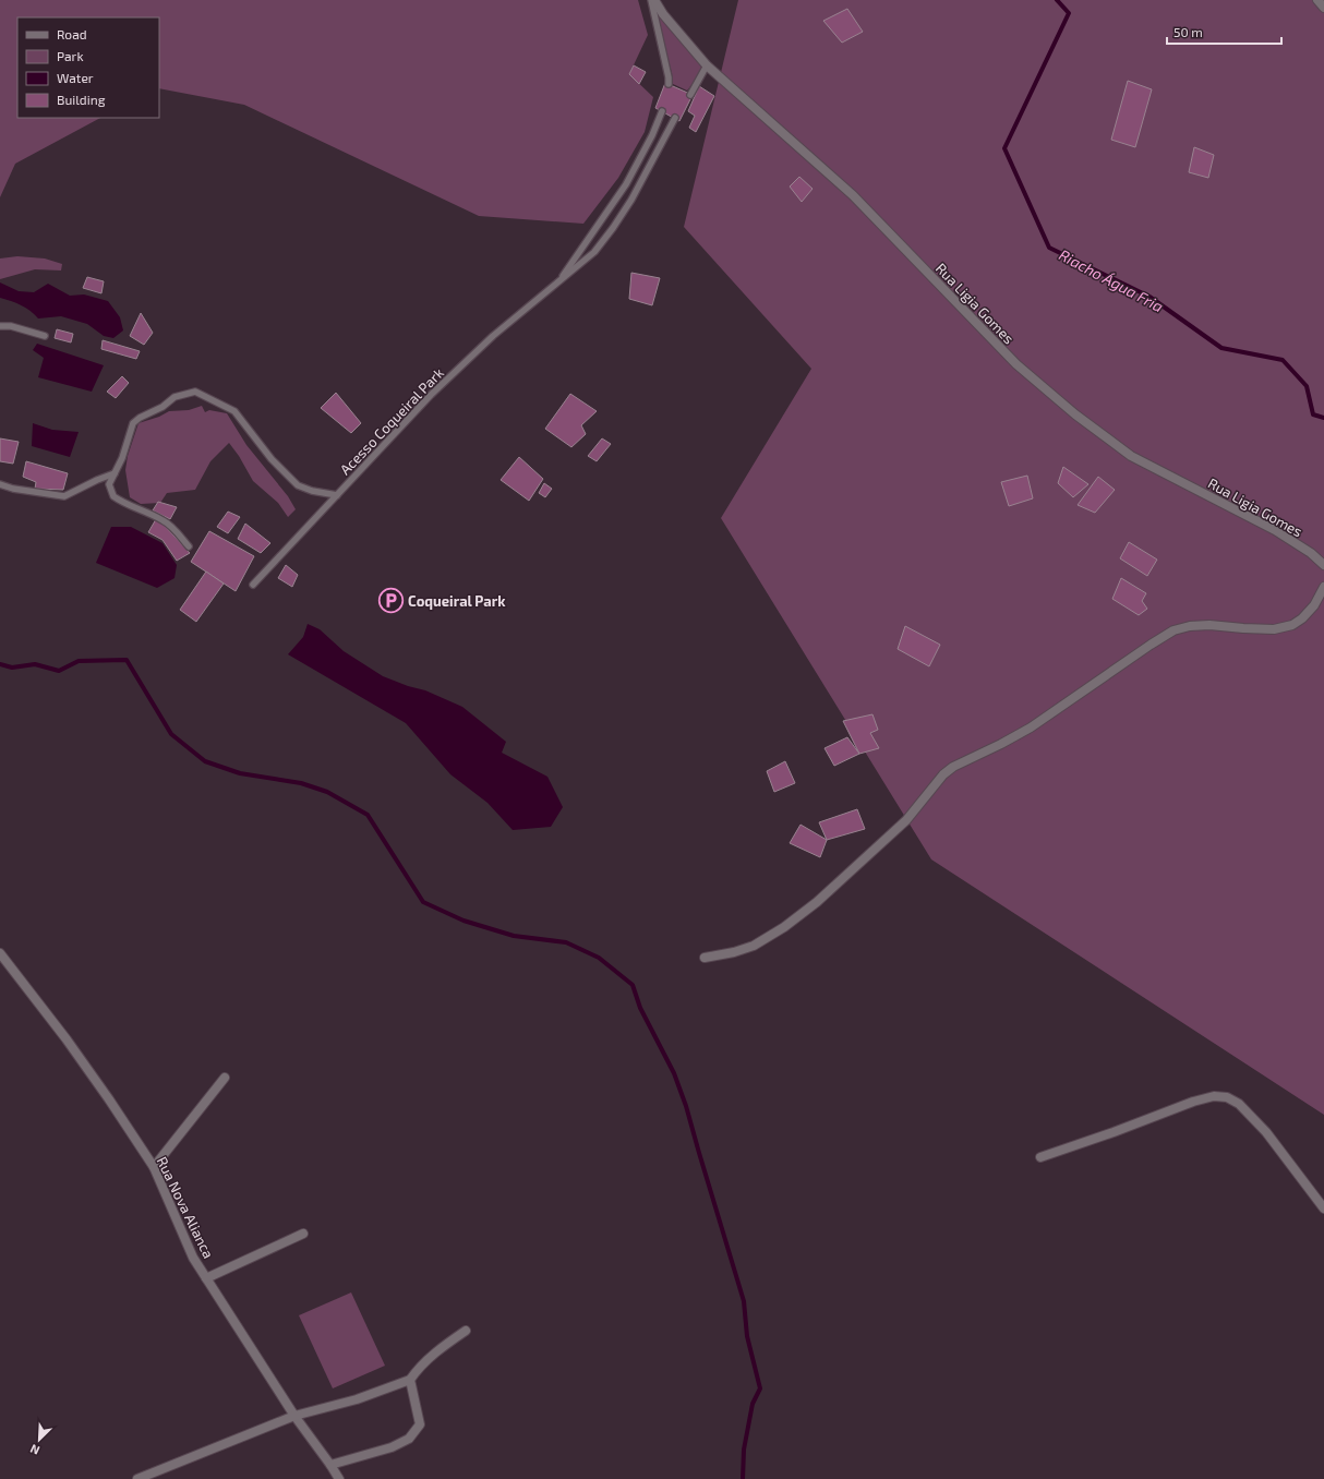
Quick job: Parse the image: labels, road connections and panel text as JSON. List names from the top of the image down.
{
  "streets": {
    "street": ["Rua Ligia Gomes", "Rua Nova Alianca"],
    "lane": ["Acesso Coqueiral Park"]
  },
  "water": ["Riacho Água Fria"],
  "places": {
    "parking": ["Coqueiral Park"]
  },
  "legend": [
    "Road",
    "Park",
    "Water",
    "Building"
  ],
  "scale_bar": "50 m",
  "north": "bottom left"
}
